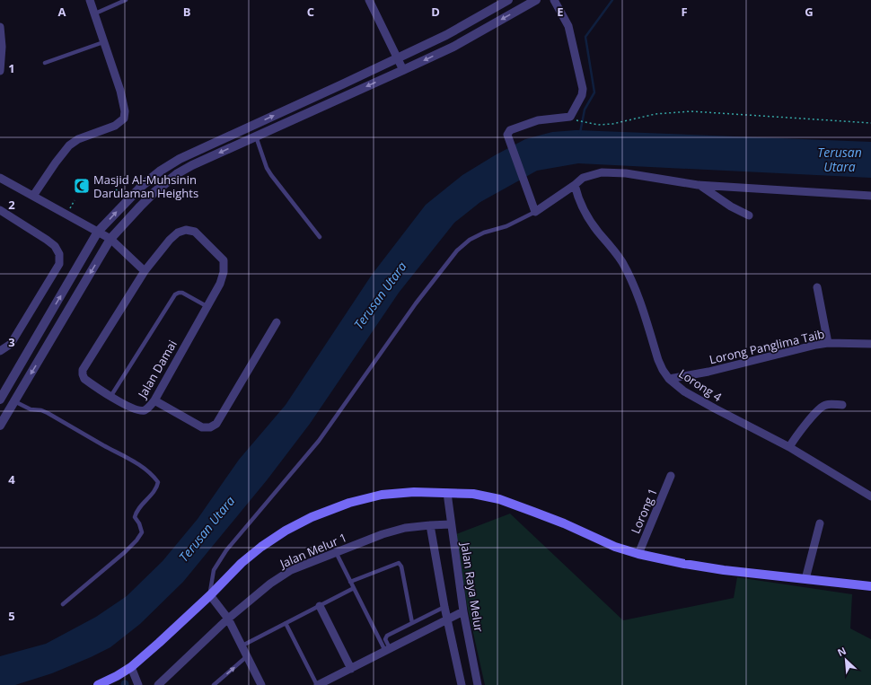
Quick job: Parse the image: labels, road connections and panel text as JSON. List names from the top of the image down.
{
  "streets": {
    "street": [
      "Lorong Panglima Taib",
      "Jalan Damai",
      "Lorong 4",
      "Lorong 1",
      "Jalan Melur 1",
      "Jalan Raya Melur"
    ]
  },
  "crossings": [
    ["Lorong Panglima Taib", "Lorong 4"],
    ["Jalan Melur 1", "Jalan Raya Melur"]
  ],
  "water": ["Terusan Utara"],
  "places": {
    "mosque": ["Masjid Al-Muhsinin Darulaman Heights"]
  },
  "north": "top left",
  "grid": {
    "columns": [
      "A",
      "B",
      "C",
      "D",
      "E",
      "F",
      "G"
    ],
    "rows": [
      "1",
      "2",
      "3",
      "4",
      "5"
    ]
  }
}
